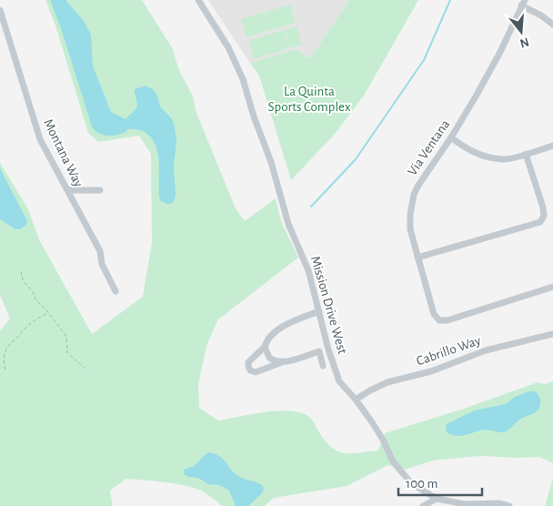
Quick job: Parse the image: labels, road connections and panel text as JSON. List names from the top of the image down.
{
  "streets": {
    "street": [
      "Via Ventana",
      "Montana Way",
      "Mission Drive West",
      "Cabrillo Way"
    ]
  },
  "crossings": [
    ["Mission Drive West", "Cabrillo Way"]
  ],
  "parks": ["La Quinta Sports Complex"],
  "scale_bar": "100 m",
  "north": "bottom"
}
